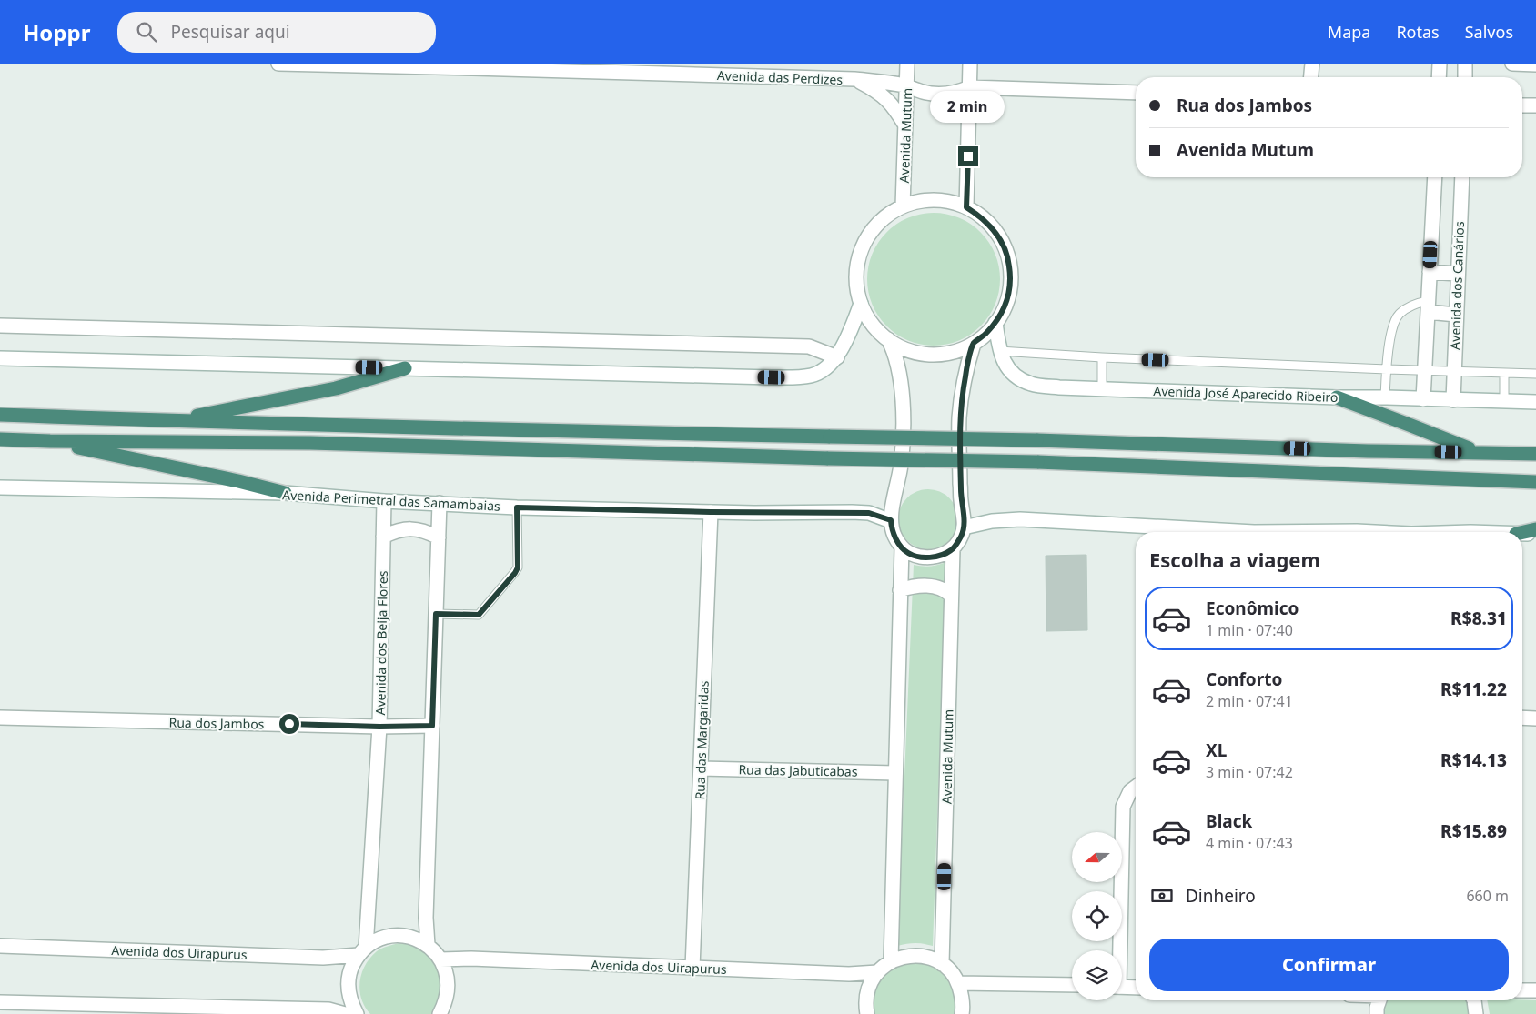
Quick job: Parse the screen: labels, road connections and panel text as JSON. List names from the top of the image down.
{
  "streets": {
    "street": [
      "Avenida das Perdizes",
      "Avenida Mutum",
      "Avenida dos Canários",
      "Avenida José Aparecido Ribeiro",
      "Avenida Perimetral das Samambaias",
      "Avenida dos Beija Flores",
      "Rua dos Jambos",
      "Rua das Margaridas",
      "Rua das Jabuticabas",
      "Avenida dos Uirapurus"
    ]
  },
  "crossings": [
    ["Avenida das Perdizes", "Avenida Mutum"],
    ["Avenida Mutum", "Avenida José Aparecido Ribeiro"],
    ["Avenida dos Canários", "Avenida José Aparecido Ribeiro"],
    ["Avenida Perimetral das Samambaias", "Avenida dos Beija Flores"],
    ["Avenida Perimetral das Samambaias", "Rua das Margaridas"],
    ["Avenida dos Beija Flores", "Rua dos Jambos"],
    ["Avenida dos Beija Flores", "Avenida dos Uirapurus"],
    ["Rua das Margaridas", "Rua das Jabuticabas"],
    ["Rua das Margaridas", "Avenida dos Uirapurus"]
  ],
  "north": "left",
  "page": {
    "header": "Hoppr",
    "search": "Pesquisar aqui",
    "nav": ["Mapa", "Rotas", "Salvos"],
    "banner": ["Rua dos Jambos", "Avenida Mutum"],
    "bubble": "2 min",
    "heading": "Escolha a viagem",
    "list": [
      {
        "name": "Econômico",
        "note": "1 min · 07:40",
        "value": "R$8.31"
      },
      {
        "name": "Conforto",
        "note": "2 min · 07:41",
        "value": "R$11.22"
      },
      {
        "name": "XL",
        "note": "3 min · 07:42",
        "value": "R$14.13"
      },
      {
        "name": "Black",
        "note": "4 min · 07:43",
        "value": "R$15.89"
      }
    ],
    "pay": ["Dinheiro", "660 m"],
    "buttons": "Confirmar"
  }
}
